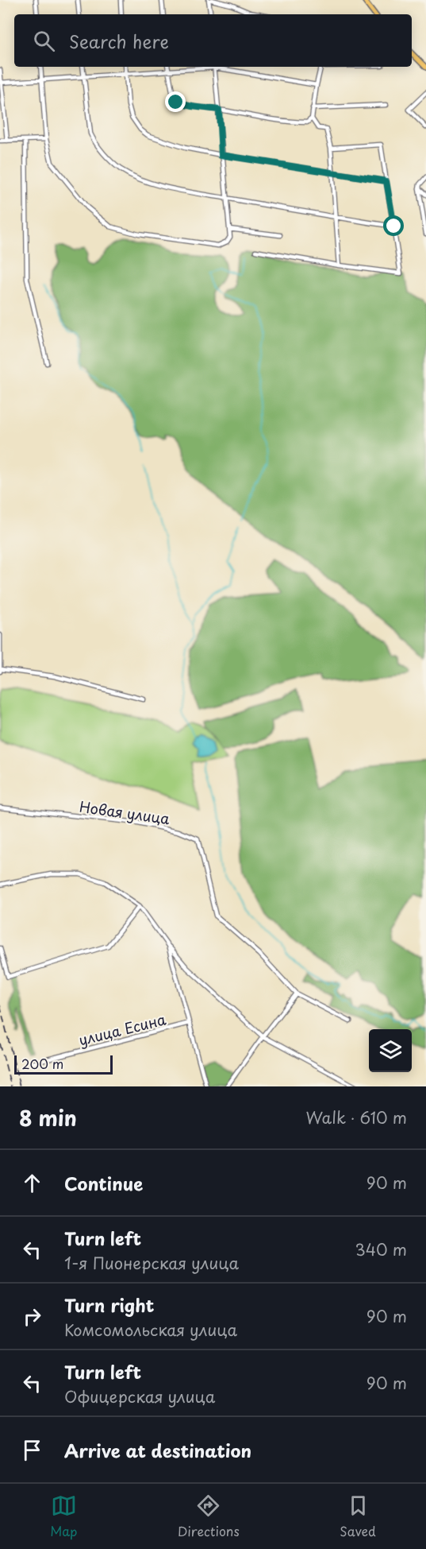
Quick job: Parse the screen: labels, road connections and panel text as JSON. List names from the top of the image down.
{
  "streets": {
    "street": ["Новая улица", "улица Есина"]
  },
  "scale_bar": "200 m",
  "page": {
    "search": "Search here",
    "scale": "200 m",
    "heading": ["8 min", "Walk · 610 m"],
    "list": [
      ["Continue", "90 m"],
      ["Turn left", "1-я Пионерская улица", "340 m"],
      ["Turn right", "Комсомольская улица", "90 m"],
      ["Turn left", "Офицерская улица", "90 m"],
      "Arrive at destination"
    ],
    "nav": ["Map", "Directions", "Saved"]
  }
}
